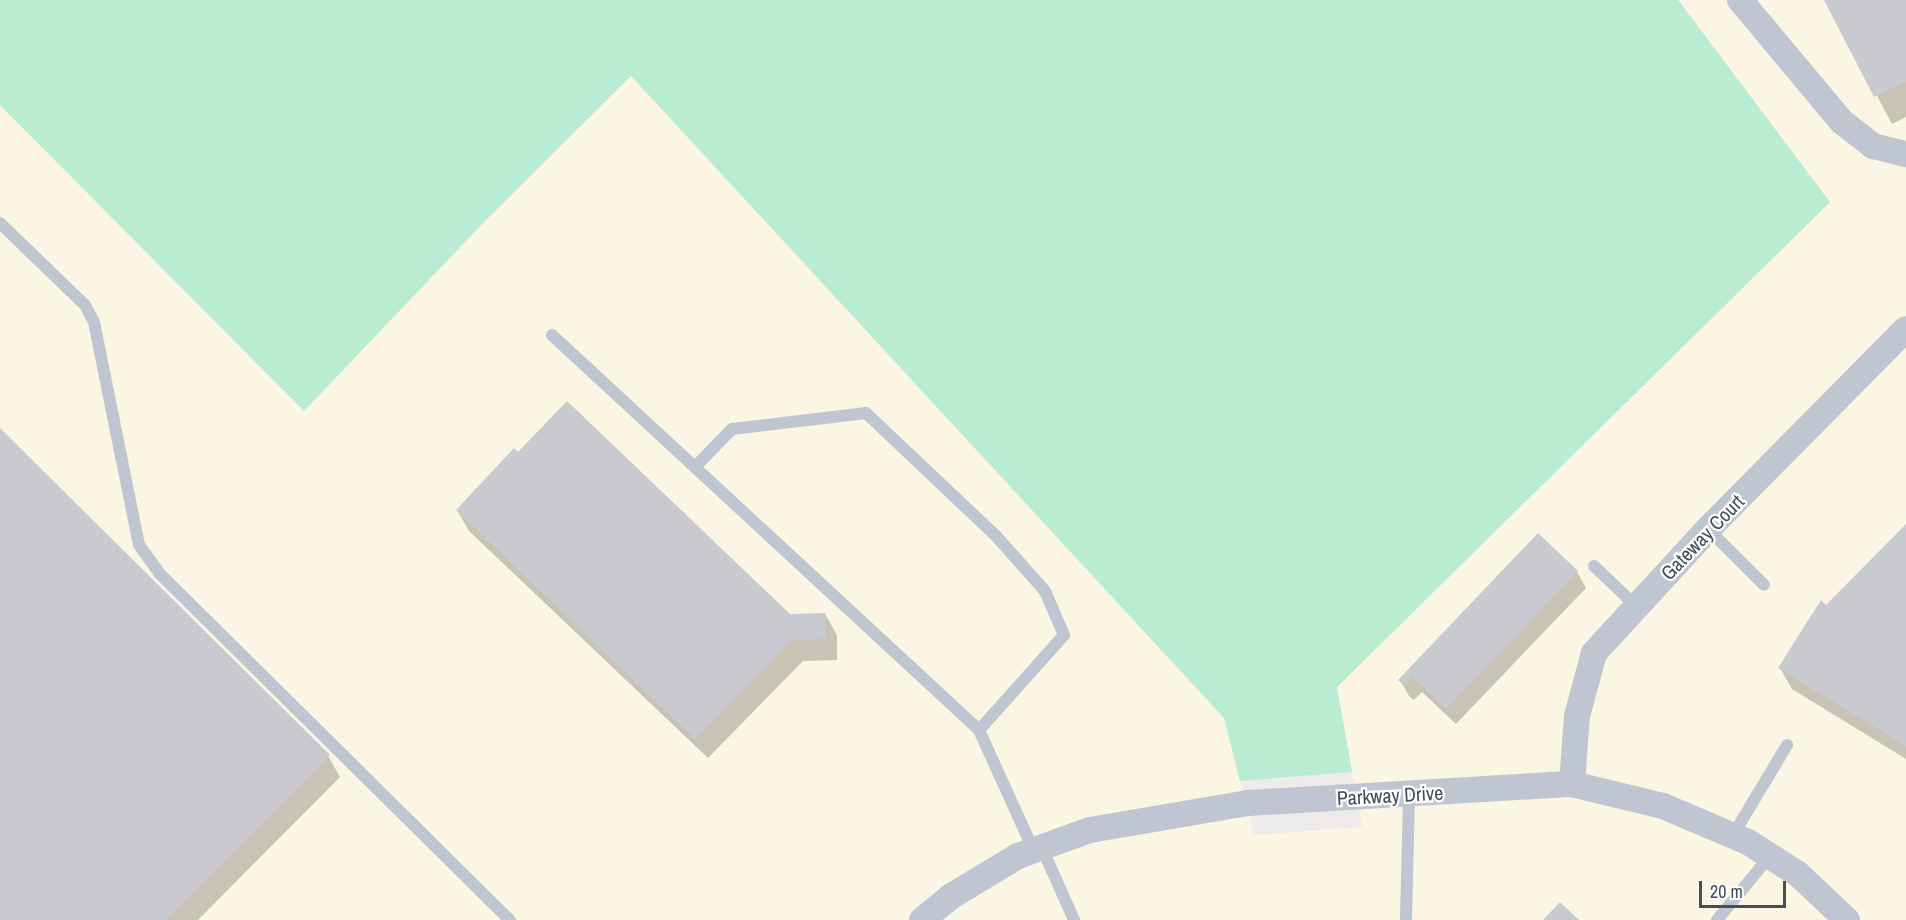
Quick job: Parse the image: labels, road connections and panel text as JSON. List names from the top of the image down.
{
  "streets": {
    "street": ["Gateway Court", "Parkway Drive"]
  },
  "crossings": [
    ["Gateway Court", "Parkway Drive"]
  ],
  "scale_bar": "20 m"
}
